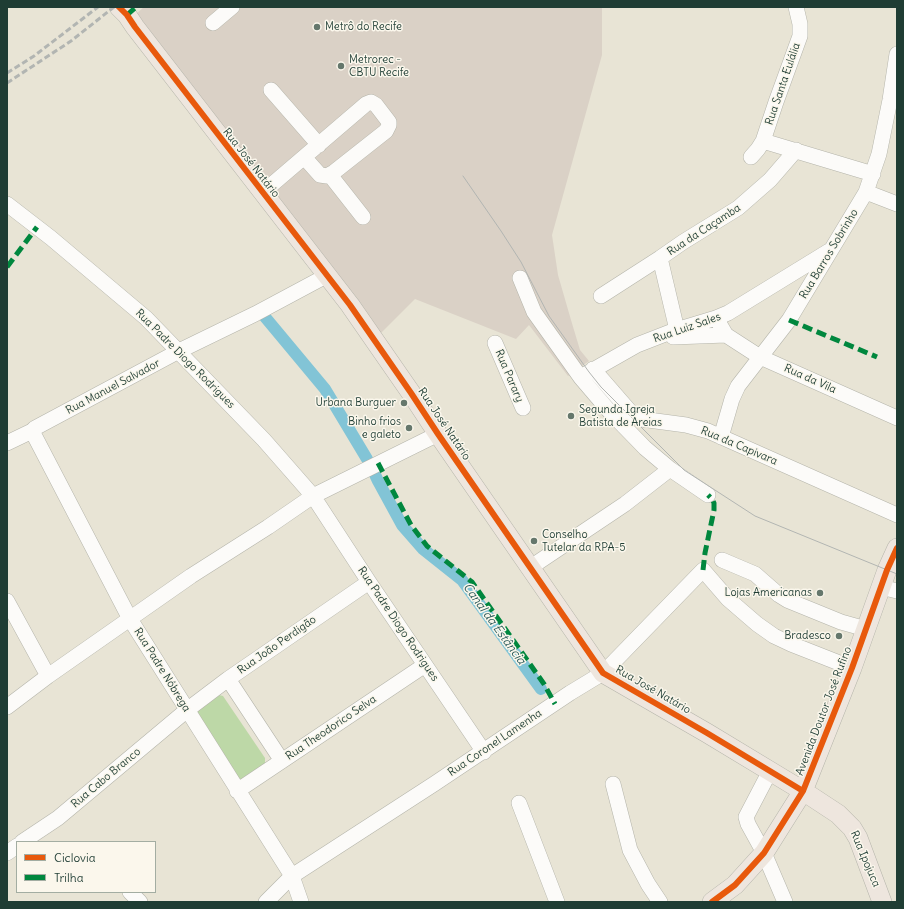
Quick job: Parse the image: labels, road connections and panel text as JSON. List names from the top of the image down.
{
  "streets": {
    "main road": ["Rua José Natário", "Avenida Doutor José Rufino", "Rua Ipojuca"],
    "street": [
      "Rua Santa Eulália",
      "Rua da Caçamba",
      "Rua Barros Sobrinho",
      "Rua Luiz Sales",
      "Rua Padre Diogo Rodrigues",
      "Rua Parary",
      "Rua da Vila",
      "Rua Manuel Salvador",
      "Rua da Capivara",
      "Rua João Perdigão",
      "Rua Padre Nóbrega",
      "Rua Theodorico Selva",
      "Rua Coronel Lamenha",
      "Rua Cabo Branco"
    ]
  },
  "crossings": [
    ["Rua José Natário", "Rua Manuel Salvador"],
    ["Rua José Natário", "Avenida Doutor José Rufino"],
    ["Rua José Natário", "Rua Coronel Lamenha"],
    ["Rua José Natário", "Rua Ipojuca"],
    ["Rua Barros Sobrinho", "Rua Luiz Sales"],
    ["Rua Barros Sobrinho", "Rua da Vila"],
    ["Rua Barros Sobrinho", "Rua da Capivara"],
    ["Rua Luiz Sales", "Rua da Vila"],
    ["Rua Luiz Sales", "Rua da Capivara"],
    ["Rua Padre Diogo Rodrigues", "Rua Manuel Salvador"],
    ["Rua Padre Diogo Rodrigues", "Rua João Perdigão"],
    ["Rua Padre Diogo Rodrigues", "Rua Theodorico Selva"],
    ["Rua Padre Diogo Rodrigues", "Rua Coronel Lamenha"],
    ["Rua Manuel Salvador", "Rua Padre Nóbrega"],
    ["Rua João Perdigão", "Rua Padre Nóbrega"],
    ["Rua João Perdigão", "Rua Cabo Branco"],
    ["Rua Padre Nóbrega", "Rua Theodorico Selva"],
    ["Rua Padre Nóbrega", "Rua Coronel Lamenha"],
    ["Rua Padre Nóbrega", "Rua Cabo Branco"],
    ["Avenida Doutor José Rufino", "Rua Coronel Lamenha"],
    ["Avenida Doutor José Rufino", "Rua Ipojuca"]
  ],
  "water": ["Canal da Estância"],
  "places": [
    "Metrô do Recife",
    "Metrorec - CBTU Recife",
    "Urbana Burguer",
    "Segunda Igreja Batista de Areias",
    "Binho frios e galeto",
    "Conselho Tutelar da RPA-5",
    "Lojas Americanas",
    "Bradesco"
  ],
  "legend": ["Ciclovia", "Trilha"]
}
